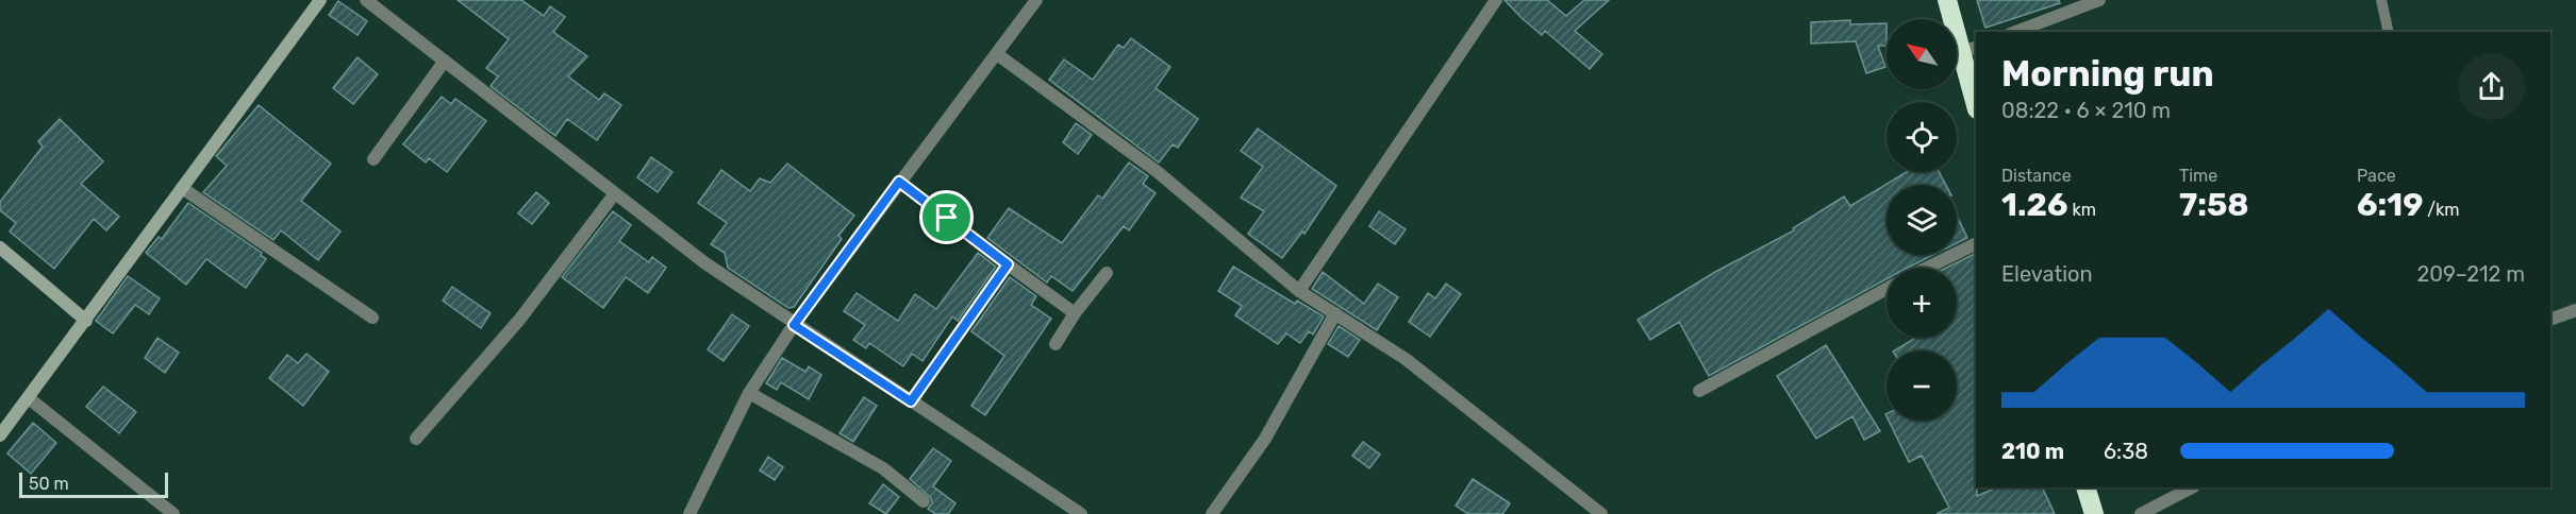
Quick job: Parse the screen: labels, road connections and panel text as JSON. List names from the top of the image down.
{
  "scale_bar": "50 m",
  "north": "top left",
  "page": {
    "map_buttons": ["+", "−"],
    "heading": ["Morning run", "08:22 · 6 × 210 m"],
    "stats": [
      ["Distance", "1.26 km"],
      ["Time", "7:58"],
      ["Pace", "6:19 /km"]
    ],
    "chart": ["Elevation", "209–212 m"],
    "list": [
      {
        "name": "210 m",
        "note": "6:38"
      }
    ],
    "scale": "50 m"
  }
}
